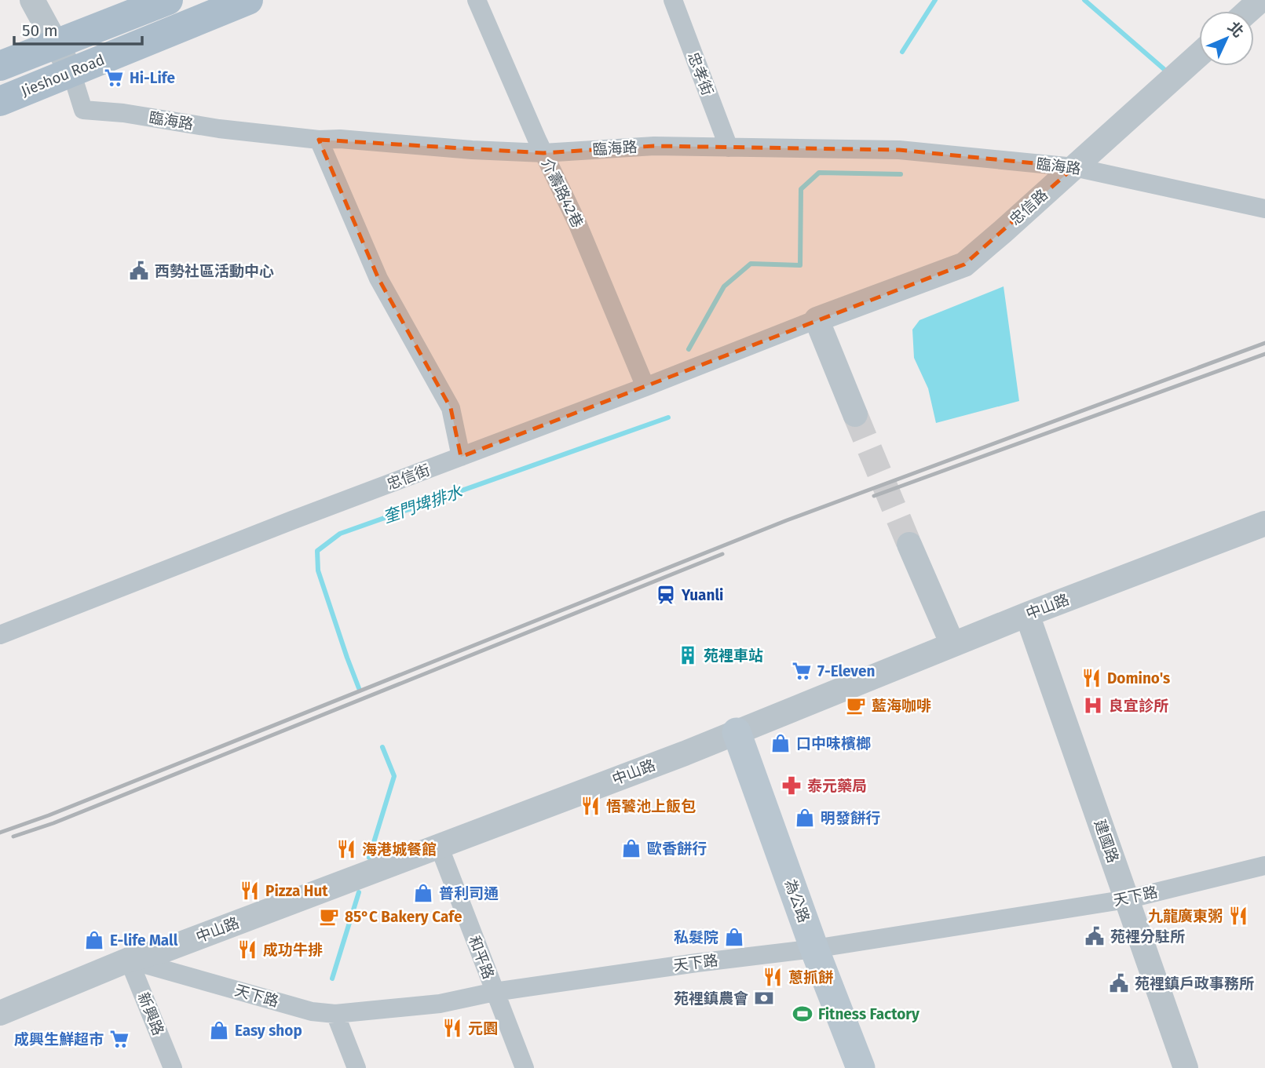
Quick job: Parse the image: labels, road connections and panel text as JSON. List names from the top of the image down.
{
  "streets": {
    "main road": ["Jieshou Road", "為公路"],
    "street": [
      "忠孝街",
      "臨海路",
      "介壽路42巷",
      "忠信路",
      "忠信街",
      "中山路",
      "建國路",
      "天下路",
      "和平路",
      "新興路"
    ]
  },
  "crossings": [
    ["忠孝街", "臨海路"],
    ["Jieshou Road", "臨海路"],
    ["臨海路", "介壽路42巷"],
    ["臨海路", "忠信路"],
    ["介壽路42巷", "忠信街"],
    ["忠信路", "忠信街"],
    ["中山路", "建國路"],
    ["中山路", "天下路"],
    ["中山路", "為公路"],
    ["中山路", "和平路"],
    ["中山路", "新興路"],
    ["建國路", "天下路"],
    ["天下路", "為公路"],
    ["天下路", "和平路"],
    ["天下路", "新興路"]
  ],
  "water": ["奎門埤排水"],
  "places": {
    "supermarket": ["Hi-Life", "7-Eleven", "成興生鮮超市"],
    "public building": ["西勢社區活動中心", "苑裡分駐所", "苑裡鎮戶政事務所"],
    "station": ["Yuanli"],
    "building": ["苑裡車站"],
    "restaurant": [
      "Domino's",
      "悟饕池上飯包",
      "海港城餐館",
      "Pizza Hut",
      "九龍廣東粥",
      "成功牛排",
      "蔥抓餅",
      "元園"
    ],
    "cafe": ["藍海咖啡", "85°C Bakery Cafe"],
    "hospital": ["良宜診所"],
    "shop": [
      "口中味檳榔",
      "明發餅行",
      "歐香餅行",
      "普利司通",
      "私髮院",
      "E-life Mall",
      "Easy shop"
    ],
    "pharmacy": ["泰元藥局"],
    "bank": ["苑裡鎮農會"],
    "sports": ["Fitness Factory"]
  },
  "scale_bar": "50 m",
  "north": "top right"
}
